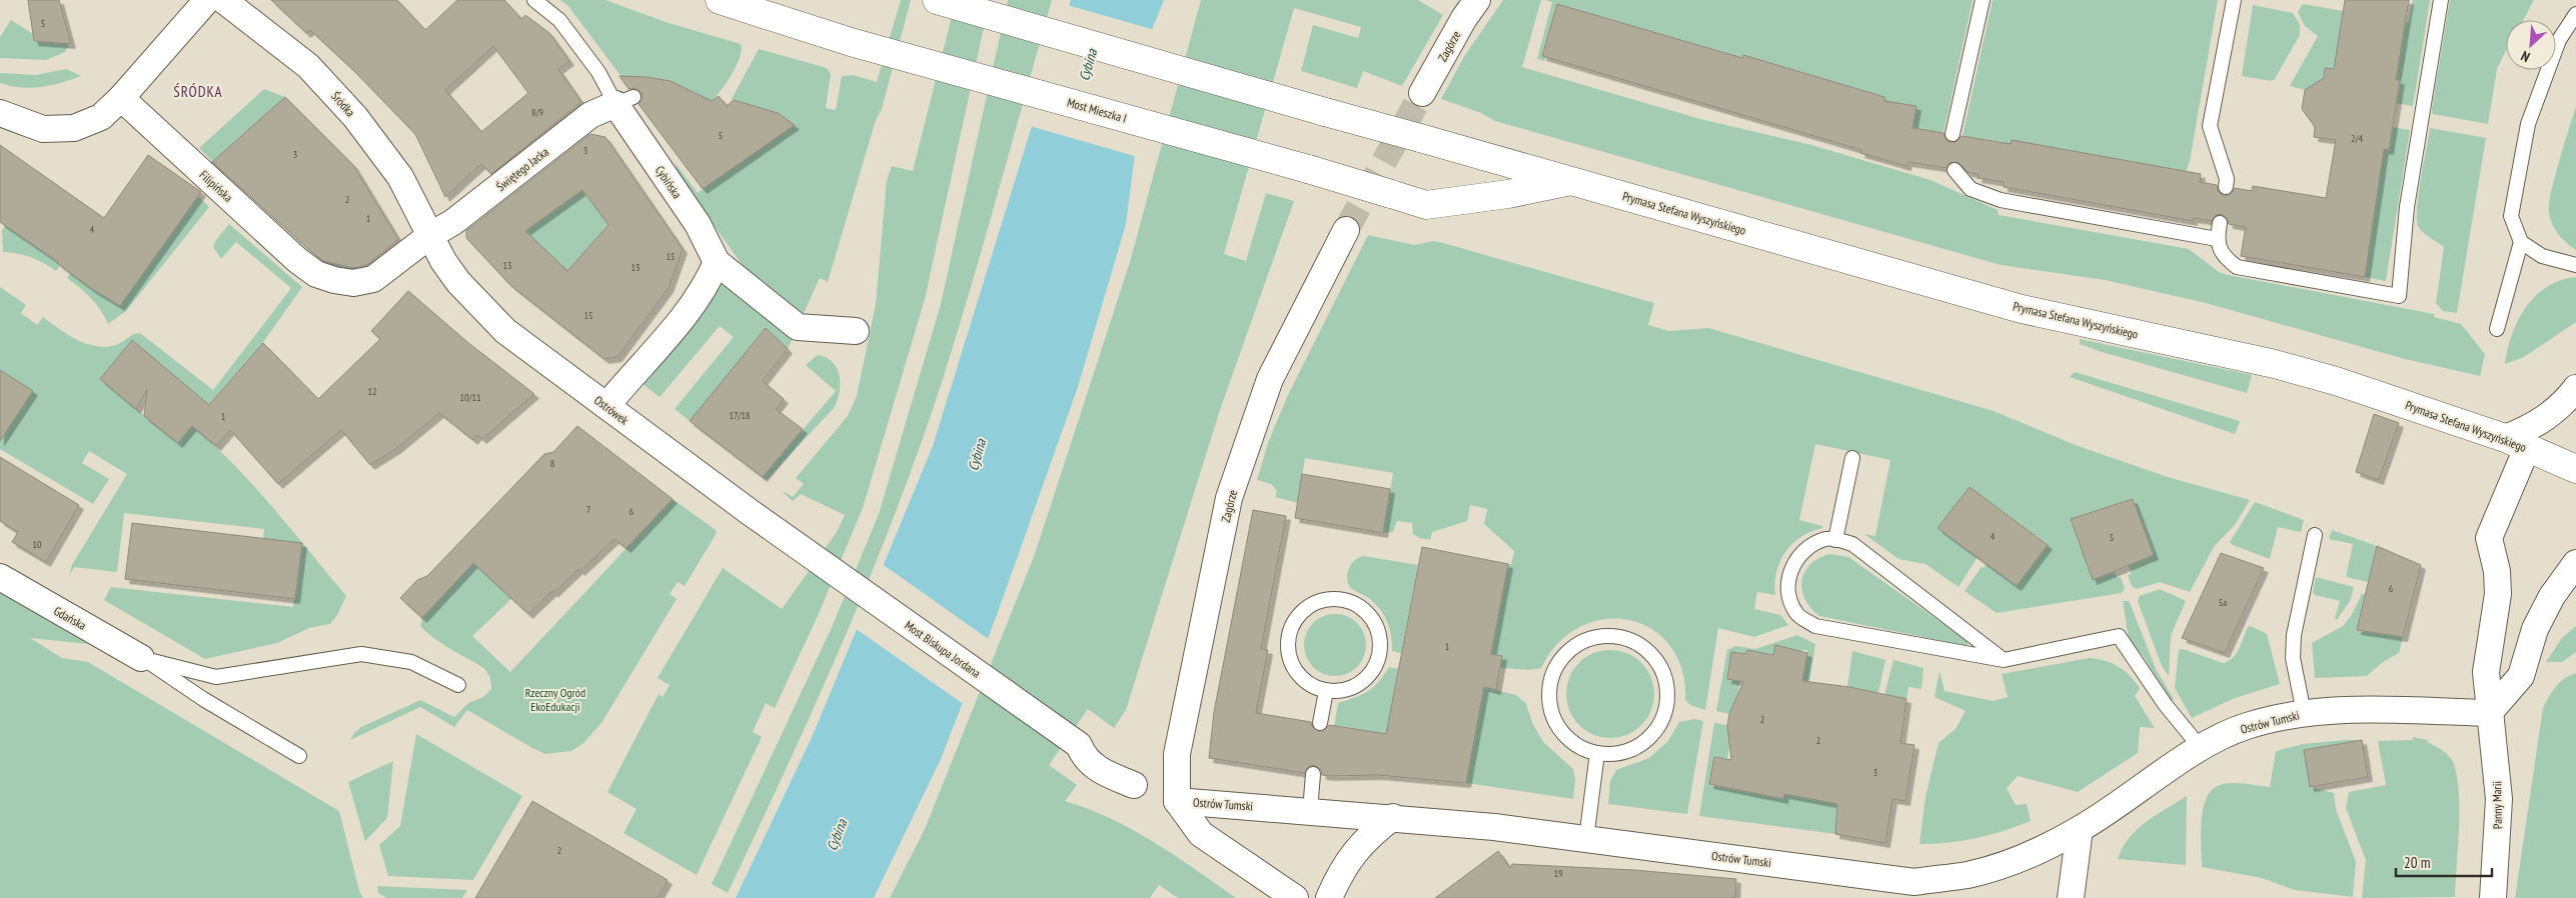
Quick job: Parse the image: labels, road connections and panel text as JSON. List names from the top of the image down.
{
  "streets": {
    "street": [
      "Zagórze",
      "Śródka",
      "Most Mieszka I",
      "Świętego Jacka",
      "Cybińska",
      "Filipińska",
      "Prymasa Stefana Wyszyńskiego",
      "Ostrówek",
      "Gdańska",
      "Most Biskupa Jordana",
      "Ostrów Tumski",
      "Panny Marii"
    ]
  },
  "crossings": [
    ["Zagórze", "Ostrów Tumski"],
    ["Śródka", "Świętego Jacka"],
    ["Śródka", "Filipińska"],
    ["Śródka", "Ostrówek"],
    ["Most Mieszka I", "Prymasa Stefana Wyszyńskiego"],
    ["Świętego Jacka", "Cybińska"],
    ["Świętego Jacka", "Filipińska"],
    ["Świętego Jacka", "Ostrówek"],
    ["Filipińska", "Ostrówek"],
    ["Prymasa Stefana Wyszyńskiego", "Panny Marii"],
    ["Ostrówek", "Most Biskupa Jordana"],
    ["Ostrów Tumski", "Panny Marii"]
  ],
  "districts": ["ŚRÓDKA"],
  "water": ["Cybina"],
  "parks": ["Rzeczny Ogród EkoEdukacji"],
  "house_numbers": [
    "5",
    "8/9",
    "5",
    "2/4",
    "3",
    "3",
    "2",
    "1",
    "4",
    "15",
    "13",
    "13",
    "15",
    "12",
    "10/11",
    "17/18",
    "1",
    "8",
    "7",
    "6",
    "4",
    "5",
    "10",
    "6",
    "5a",
    "1",
    "2",
    "2",
    "3",
    "2",
    "19"
  ],
  "scale_bar": "20 m",
  "north": "bottom left"
}
